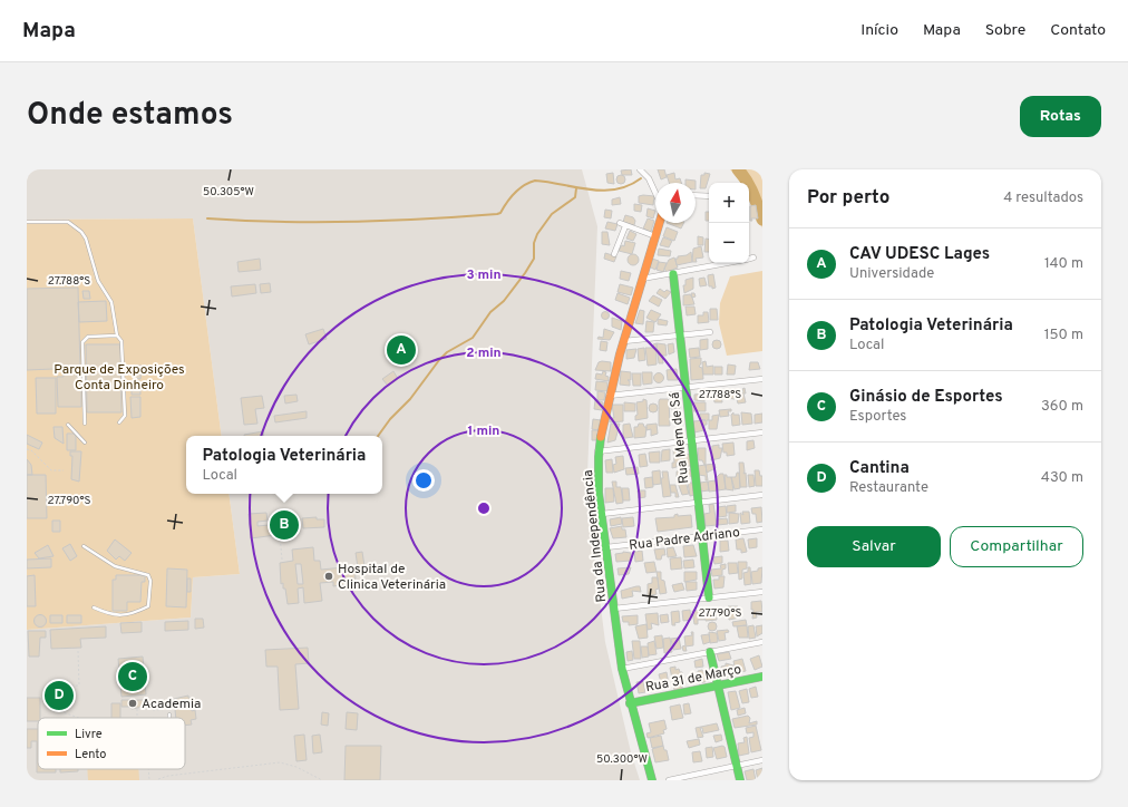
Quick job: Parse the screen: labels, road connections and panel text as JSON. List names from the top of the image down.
{
  "streets": {
    "street": [
      "Rua Mem de Sá",
      "Rua da Independência",
      "Rua Padre Adriano",
      "Rua 31 de Março"
    ]
  },
  "crossings": [
    ["Rua Mem de Sá", "Rua Padre Adriano"],
    ["Rua da Independência", "Rua Padre Adriano"],
    ["Rua da Independência", "Rua 31 de Março"]
  ],
  "parks": ["Parque de Exposições Conta Dinheiro"],
  "places": ["Hospital de Clinica Veterinária", "Academia"],
  "legend": ["Livre", "Lento"],
  "north": "top",
  "page": {
    "header": "Mapa",
    "nav": [
      "Início",
      "Mapa",
      "Sobre",
      "Contato"
    ],
    "title": "Onde estamos",
    "buttons": [
      "Rotas",
      ["Salvar", "Compartilhar"]
    ],
    "heading": ["Por perto", "4 resultados"],
    "map_buttons": ["+", "−"],
    "list": [
      {
        "mark": "A",
        "name": "CAV UDESC Lages",
        "note": "Universidade",
        "value": "140 m"
      },
      {
        "mark": "B",
        "name": "Patologia Veterinária",
        "note": "Local",
        "value": "150 m"
      },
      {
        "mark": "C",
        "name": "Ginásio de Esportes",
        "note": "Esportes",
        "value": "360 m"
      },
      {
        "mark": "D",
        "name": "Cantina",
        "note": "Restaurante",
        "value": "430 m"
      }
    ],
    "pins": [
      "A",
      "B",
      "C",
      "D"
    ],
    "popup": ["Patologia Veterinária", "Local"]
  },
  "coordinates": [
    "50.305°W",
    "27.788°S",
    "27.790°S",
    "50.300°W"
  ],
  "rings": ["3 min", "2 min", "1 min"]
}
